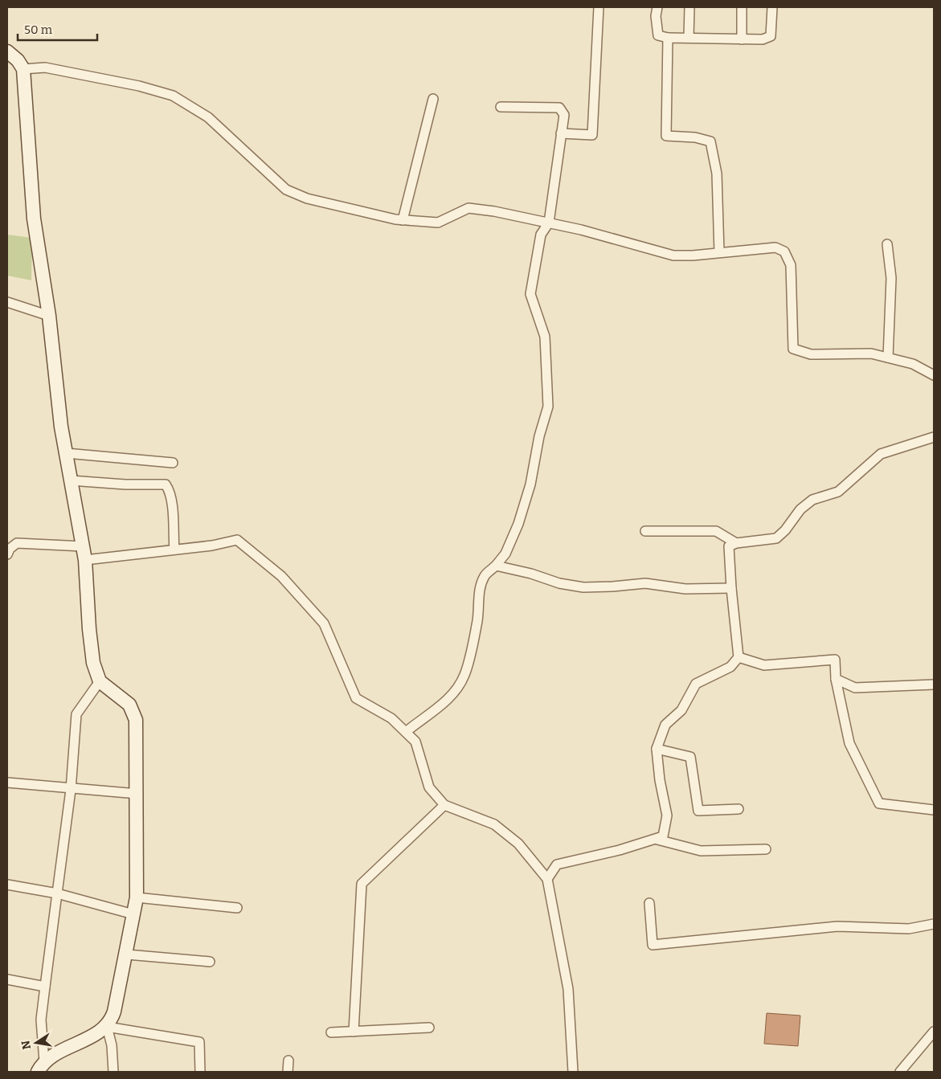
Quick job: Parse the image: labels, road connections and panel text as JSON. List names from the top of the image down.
{
  "scale_bar": "50 m",
  "north": "left"
}
